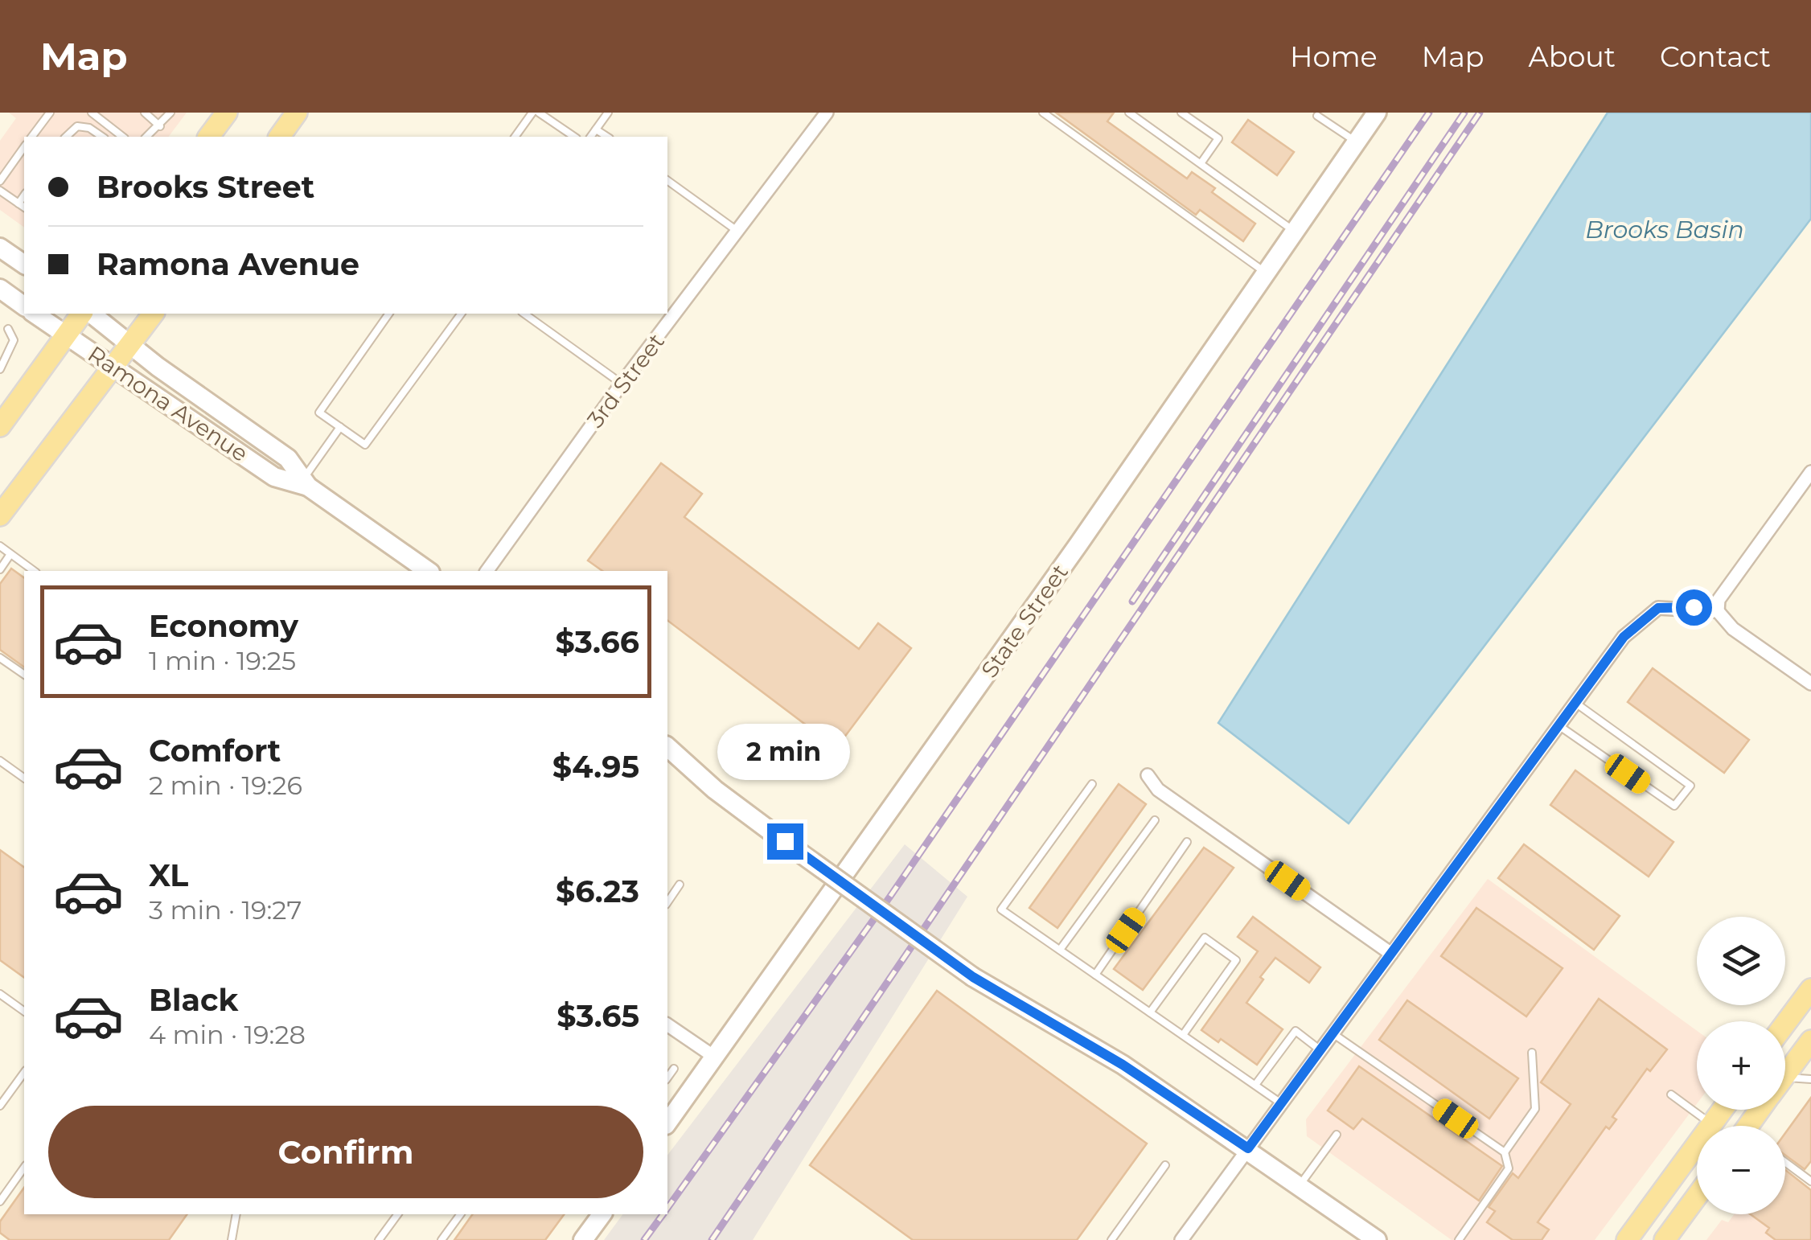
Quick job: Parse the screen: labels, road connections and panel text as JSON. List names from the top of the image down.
{
  "streets": {
    "main road": ["Ramona Avenue", "State Street"],
    "street": ["3rd Street"]
  },
  "water": ["Brooks Basin"],
  "page": {
    "header": "Map",
    "nav": [
      "Home",
      "Map",
      "About",
      "Contact"
    ],
    "banner": ["Brooks Street", "Ramona Avenue"],
    "list": [
      {
        "name": "Economy",
        "note": "1 min · 19:25",
        "value": "$3.66"
      },
      {
        "name": "Comfort",
        "note": "2 min · 19:26",
        "value": "$4.95"
      },
      {
        "name": "XL",
        "note": "3 min · 19:27",
        "value": "$6.23"
      },
      {
        "name": "Black",
        "note": "4 min · 19:28",
        "value": "$3.65"
      }
    ],
    "bubble": "2 min",
    "map_buttons": ["+", "−"],
    "buttons": "Confirm"
  }
}
